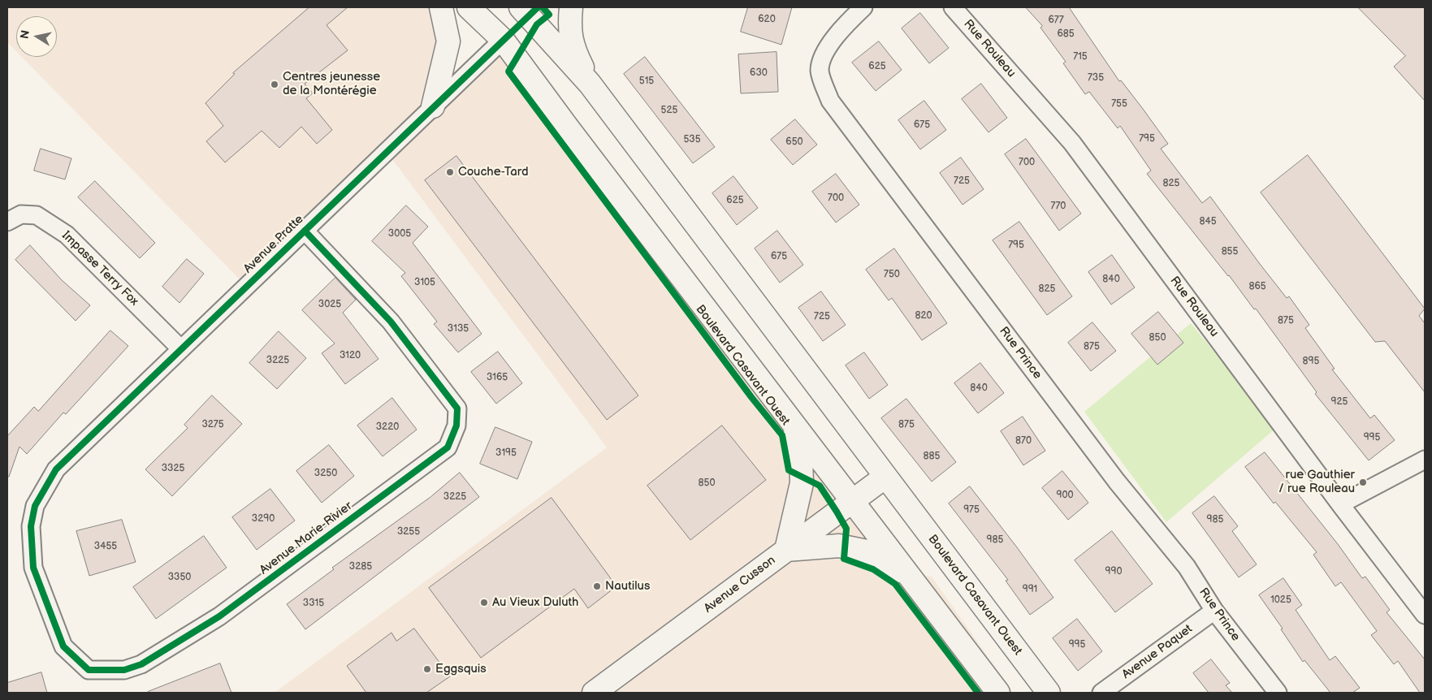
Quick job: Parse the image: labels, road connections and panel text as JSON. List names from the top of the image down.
{
  "streets": {
    "street": [
      "Rue Rouleau",
      "Avenue Pratte",
      "Impasse Terry Fox",
      "Rue Prince",
      "Boulevard Casavant Ouest",
      "Avenue Marie-Rivier",
      "Avenue Cusson",
      "Avenue Paquet"
    ]
  },
  "crossings": [
    ["Avenue Pratte", "Impasse Terry Fox"],
    ["Avenue Pratte", "Boulevard Casavant Ouest"],
    ["Avenue Pratte", "Avenue Marie-Rivier"],
    ["Rue Prince", "Avenue Paquet"],
    ["Boulevard Casavant Ouest", "Avenue Cusson"]
  ],
  "places": [
    "Centres jeunesse de la Montérégie",
    "Couche-Tard",
    "rue Gauthier / rue Rouleau",
    "Nautilus",
    "Au Vieux Duluth",
    "Eggsquis"
  ],
  "house_numbers": [
    "620",
    "677",
    "685",
    "715",
    "625",
    "630",
    "735",
    "515",
    "755",
    "525",
    "675",
    "795",
    "535",
    "650",
    "700",
    "725",
    "825",
    "700",
    "625",
    "770",
    "845",
    "3005",
    "795",
    "855",
    "675",
    "750",
    "840",
    "3105",
    "865",
    "825",
    "3025",
    "820",
    "725",
    "875",
    "3135",
    "850",
    "875",
    "3120",
    "3225",
    "895",
    "3165",
    "840",
    "925",
    "3275",
    "875",
    "3220",
    "995",
    "870",
    "3195",
    "885",
    "3325",
    "3250",
    "850",
    "900",
    "3225",
    "975",
    "3290",
    "985",
    "3255",
    "985",
    "3455",
    "3285",
    "990",
    "3350",
    "991",
    "1025",
    "3315",
    "995"
  ],
  "north": "left"
}
